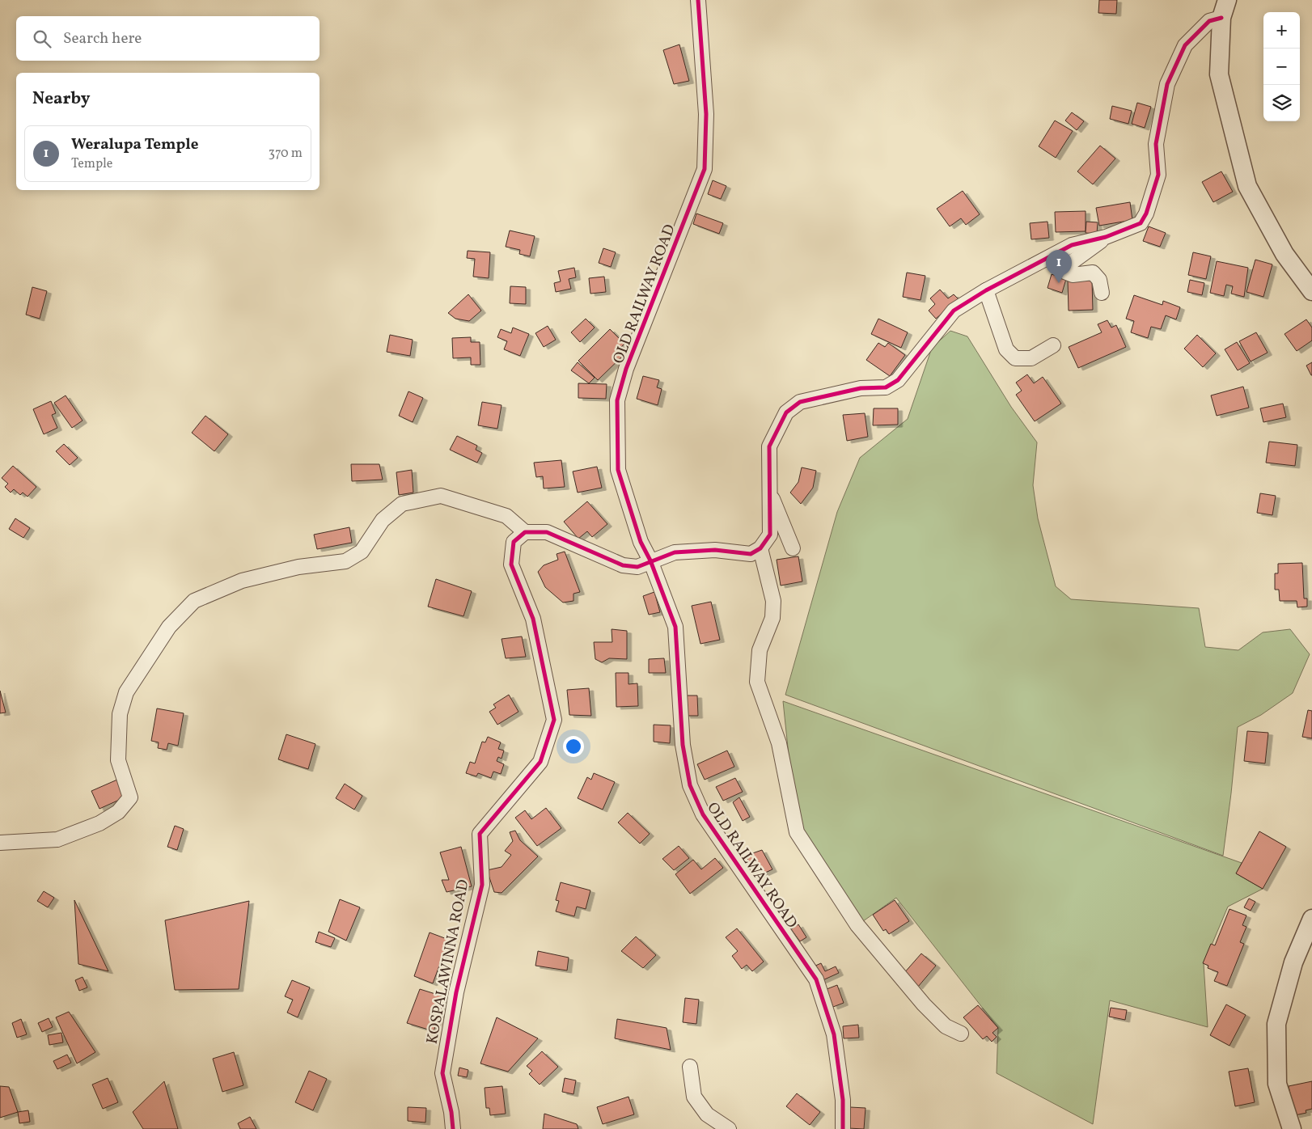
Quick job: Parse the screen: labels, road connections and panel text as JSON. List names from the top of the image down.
{
  "streets": {
    "street": ["OLD RAILWAY ROAD", "KOSPALAWINNA ROAD"]
  },
  "page": {
    "map_buttons": ["+", "−"],
    "search": "Search here",
    "heading": "Nearby",
    "list": [
      {
        "mark": "1",
        "name": "Weralupa Temple",
        "note": "Temple",
        "value": "370 m"
      }
    ],
    "pins": "1"
  }
}
